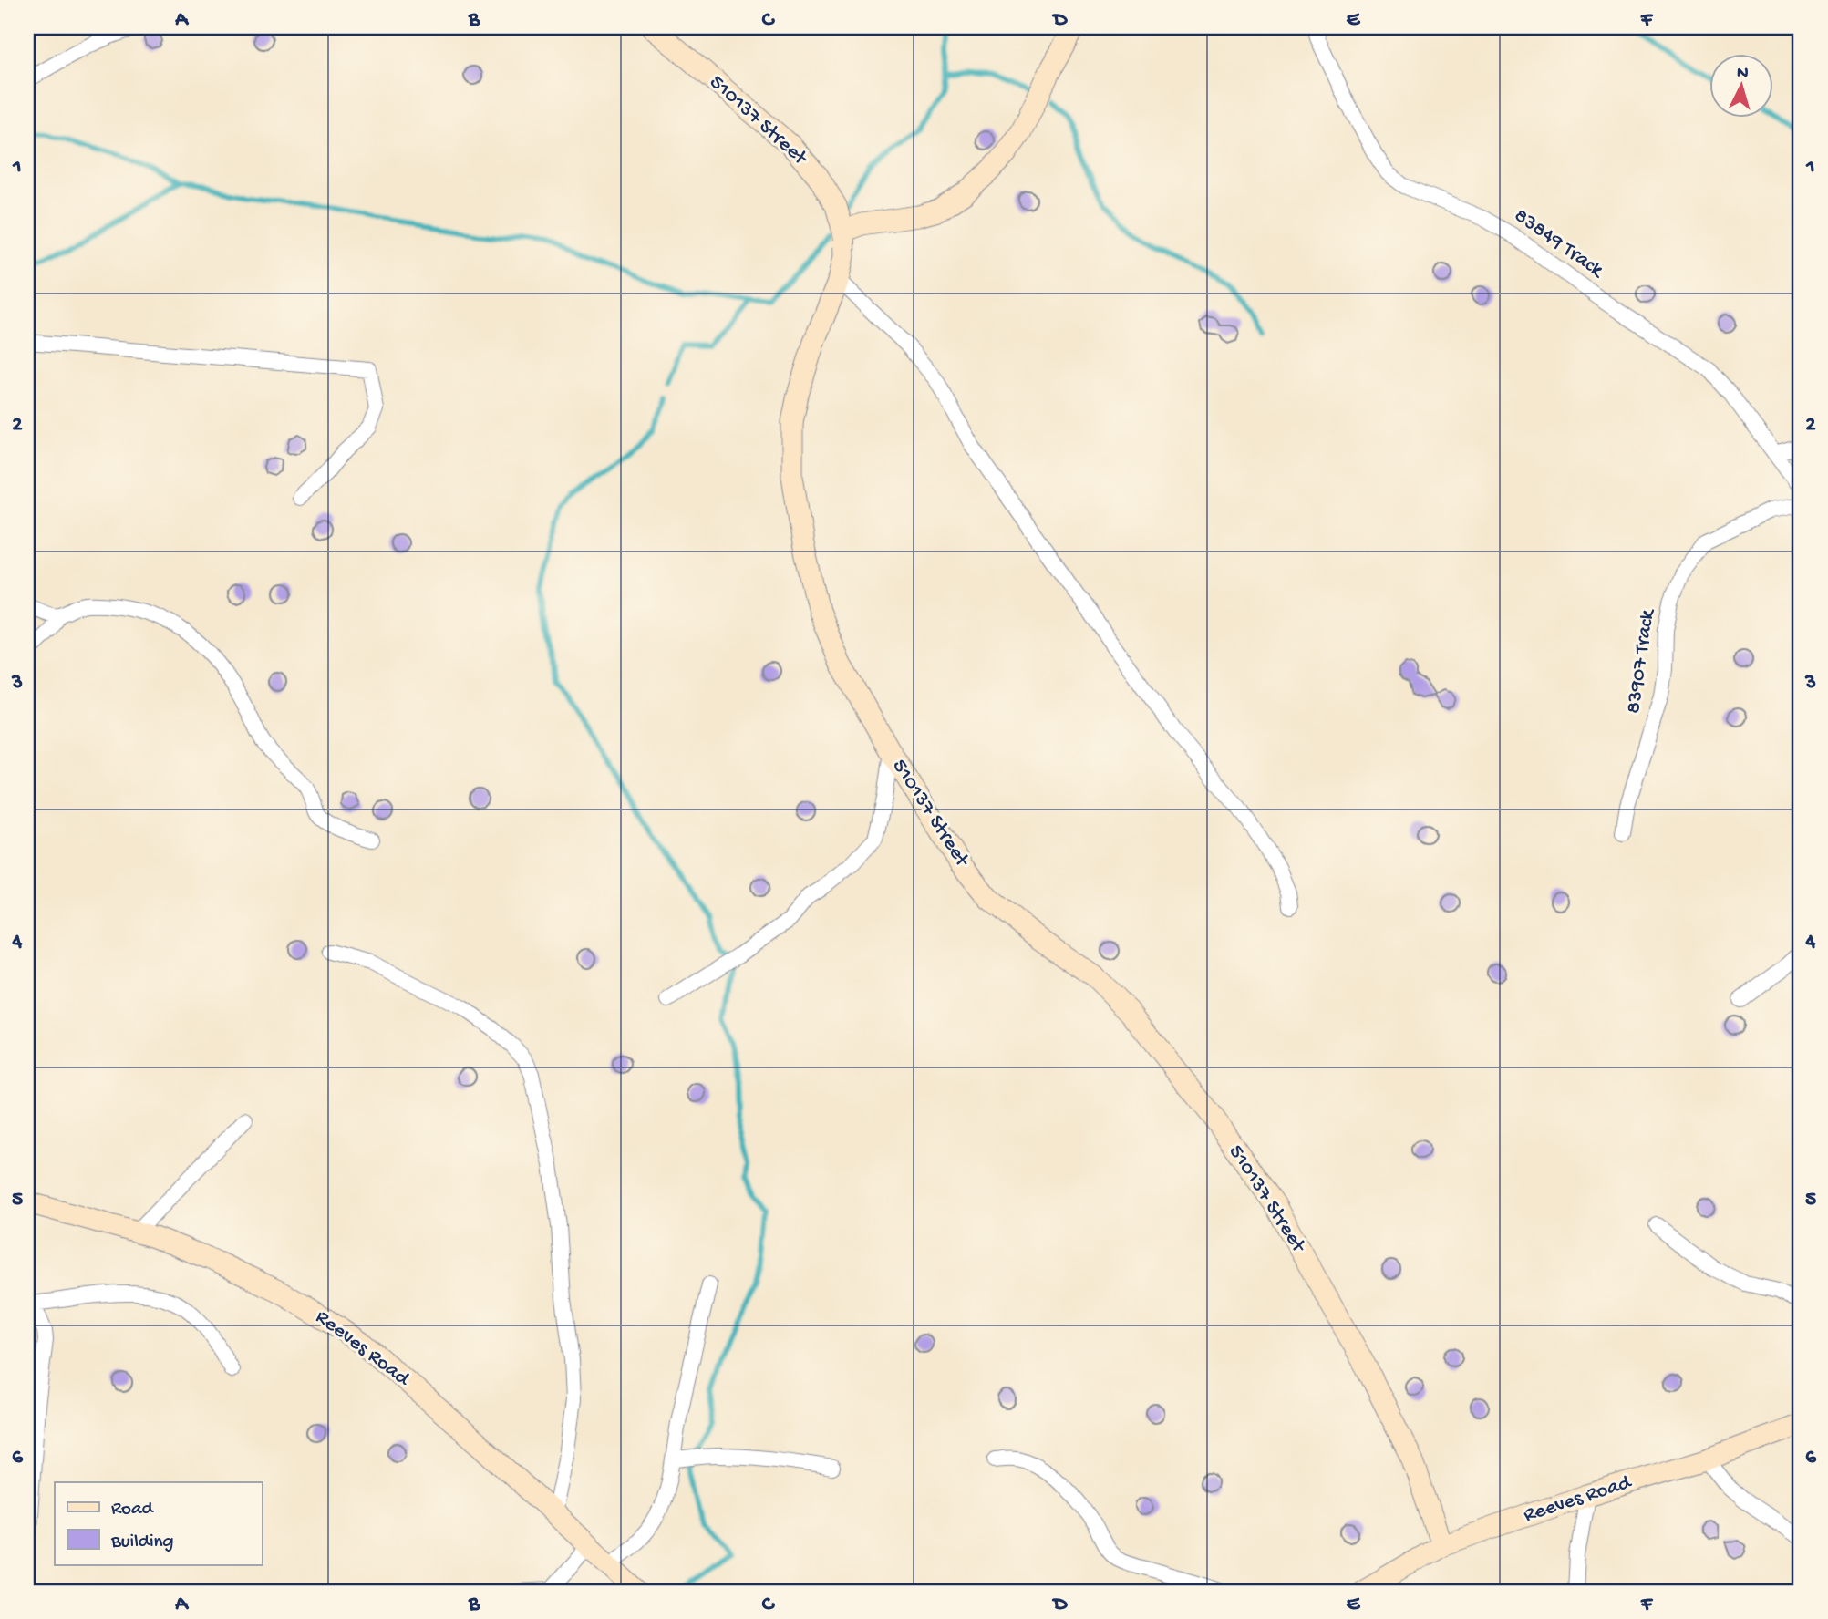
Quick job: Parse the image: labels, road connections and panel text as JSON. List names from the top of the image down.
{
  "streets": {
    "street": [
      "510137 Street",
      "83849 Track",
      "83907 Track",
      "Reeves Road"
    ]
  },
  "crossings": [
    ["510137 Street", "Reeves Road"]
  ],
  "legend": ["Road", "Building"],
  "north": "top",
  "grid": {
    "columns": [
      "A",
      "B",
      "C",
      "D",
      "E",
      "F"
    ],
    "rows": [
      "1",
      "2",
      "3",
      "4",
      "5",
      "6"
    ]
  }
}
